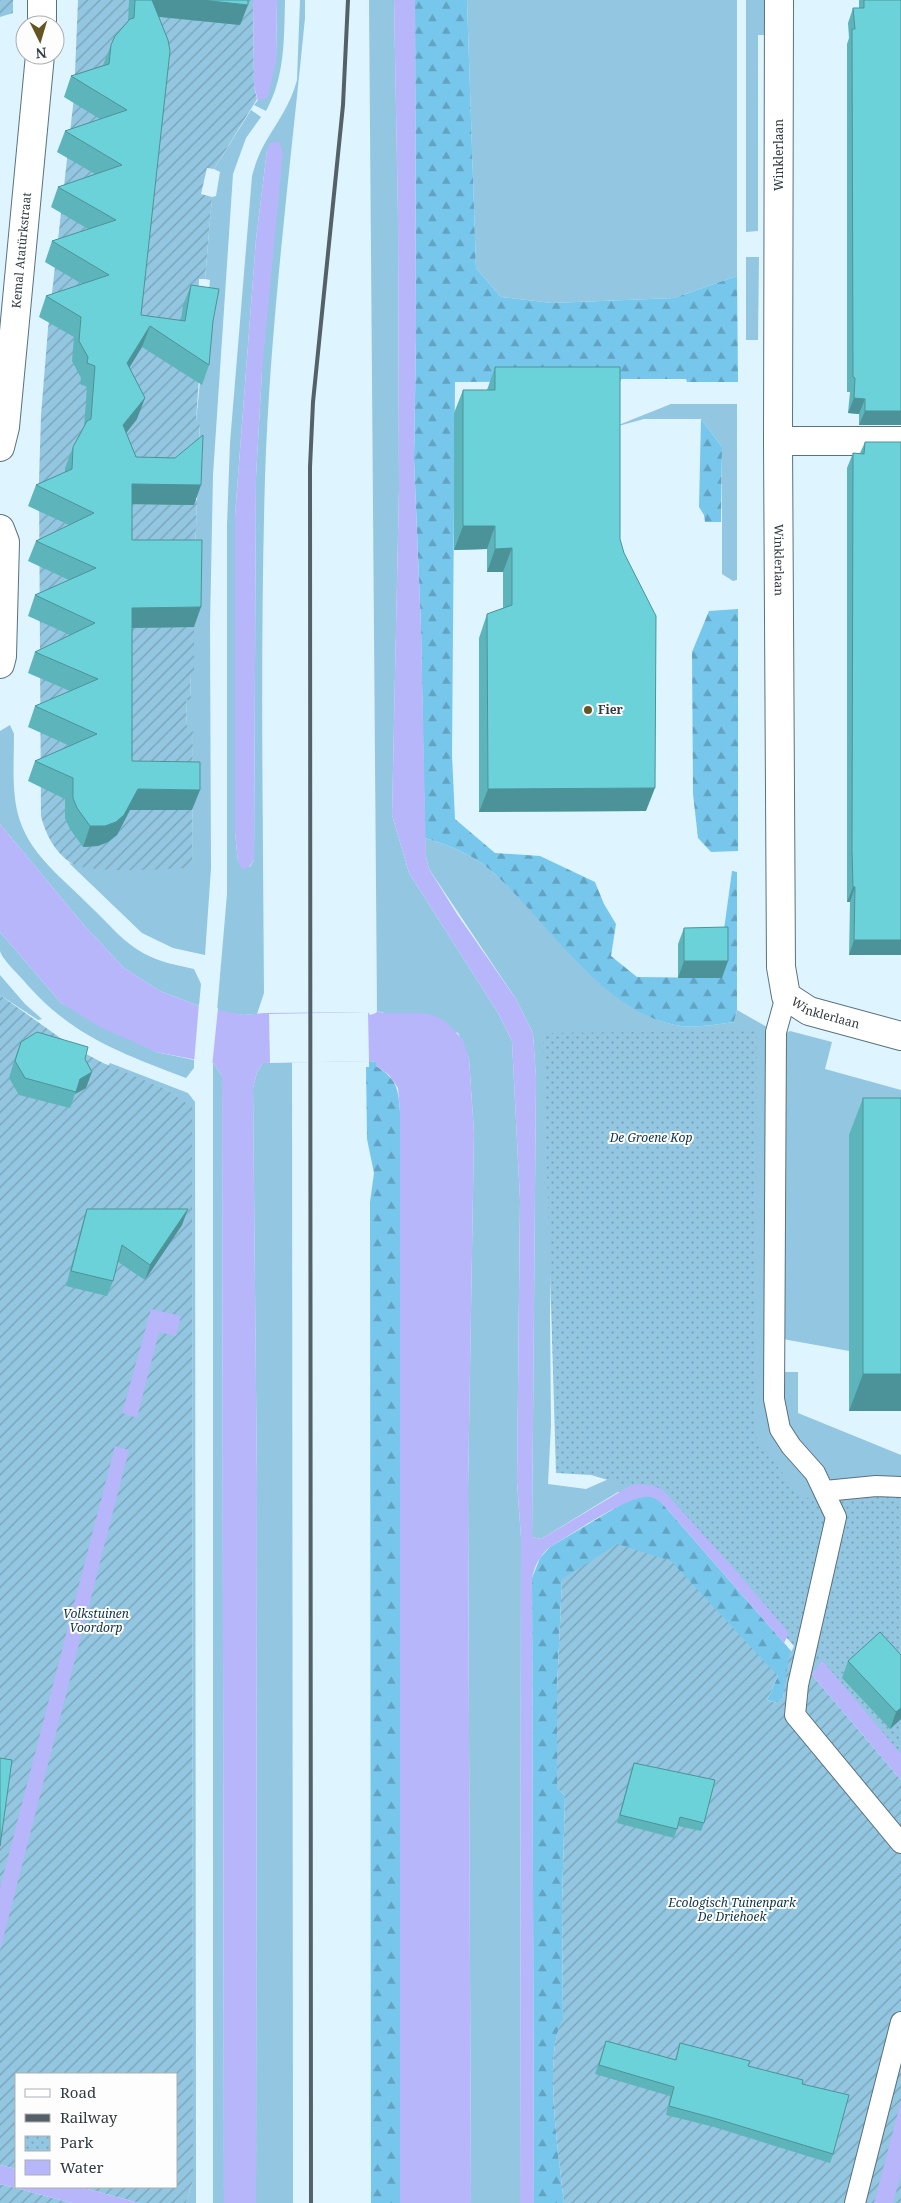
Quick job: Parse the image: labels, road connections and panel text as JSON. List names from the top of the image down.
{
  "streets": {
    "street": ["Winklerlaan", "Kemal Atatürkstraat"]
  },
  "parks": ["De Groene Kop", "Volkstuinen Voordorp", "Ecologisch Tuinenpark De Driehoek"],
  "places": ["Fier"],
  "legend": [
    "Road",
    "Railway",
    "Park",
    "Water"
  ],
  "north": "bottom"
}
